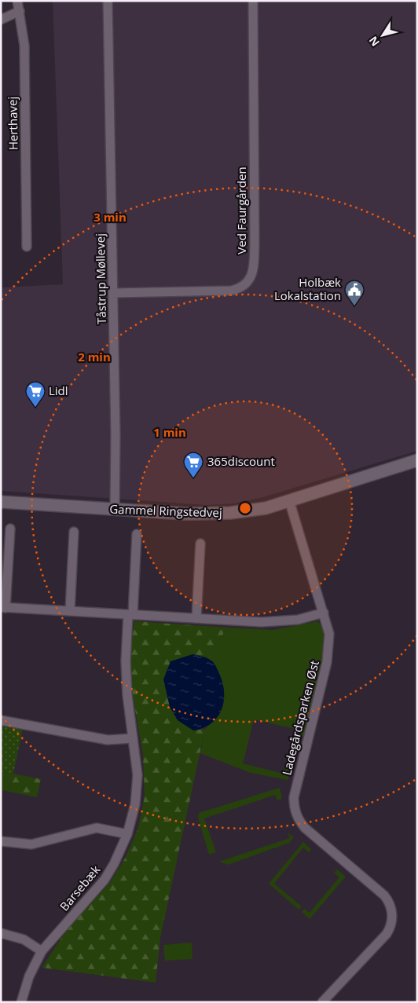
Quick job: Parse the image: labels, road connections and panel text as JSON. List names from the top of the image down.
{
  "streets": {
    "street": [
      "Herthavej",
      "Ved Faurgården",
      "Tåstrup Møllevej",
      "Gammel Ringstedvej",
      "Ladegårdsparken Øst",
      "Barsebæk"
    ]
  },
  "crossings": [
    ["Ved Faurgården", "Tåstrup Møllevej"],
    ["Tåstrup Møllevej", "Gammel Ringstedvej"],
    ["Gammel Ringstedvej", "Ladegårdsparken Øst"]
  ],
  "places": {
    "public building": ["Holbæk Lokalstation"],
    "supermarket": ["Lidl", "365discount"]
  },
  "north": "bottom left",
  "rings": ["3 min", "2 min", "1 min"]
}
